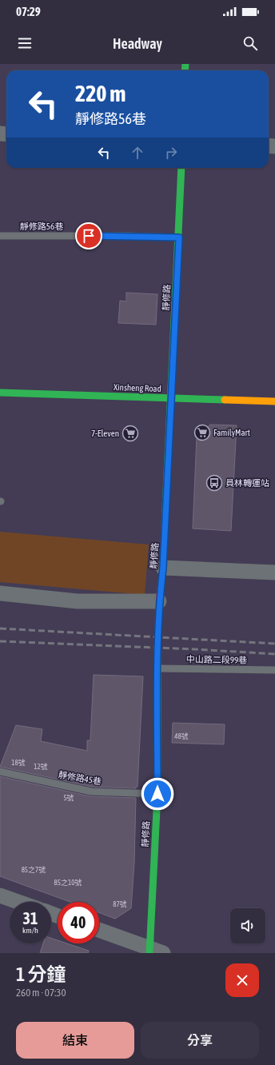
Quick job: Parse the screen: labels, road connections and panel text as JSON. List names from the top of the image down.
{
  "streets": {
    "street": ["靜修路", "Xinsheng Road"],
    "lane": ["靜修路56巷", "中山路二段99巷", "靜修路45巷"]
  },
  "crossings": [
    ["靜修路56巷", "靜修路"],
    ["靜修路", "Xinsheng Road"],
    ["靜修路", "中山路二段99巷"],
    ["靜修路", "靜修路45巷"]
  ],
  "places": {
    "supermarket": ["FamilyMart", "7-Eleven"],
    "bus stop": ["員林轉運站"]
  },
  "house_numbers": [
    "48號",
    "18號",
    "12號",
    "5號",
    "85之7號",
    "85之10號",
    "87號"
  ],
  "page": {
    "status": "07:29",
    "header": "Headway",
    "turn": ["220 m", "靜修路56巷"],
    "speed": "31 km/h",
    "limit": "40",
    "heading": ["1 分鐘", "260 m · 07:30"],
    "buttons": ["結束", "分享"]
  }
}
